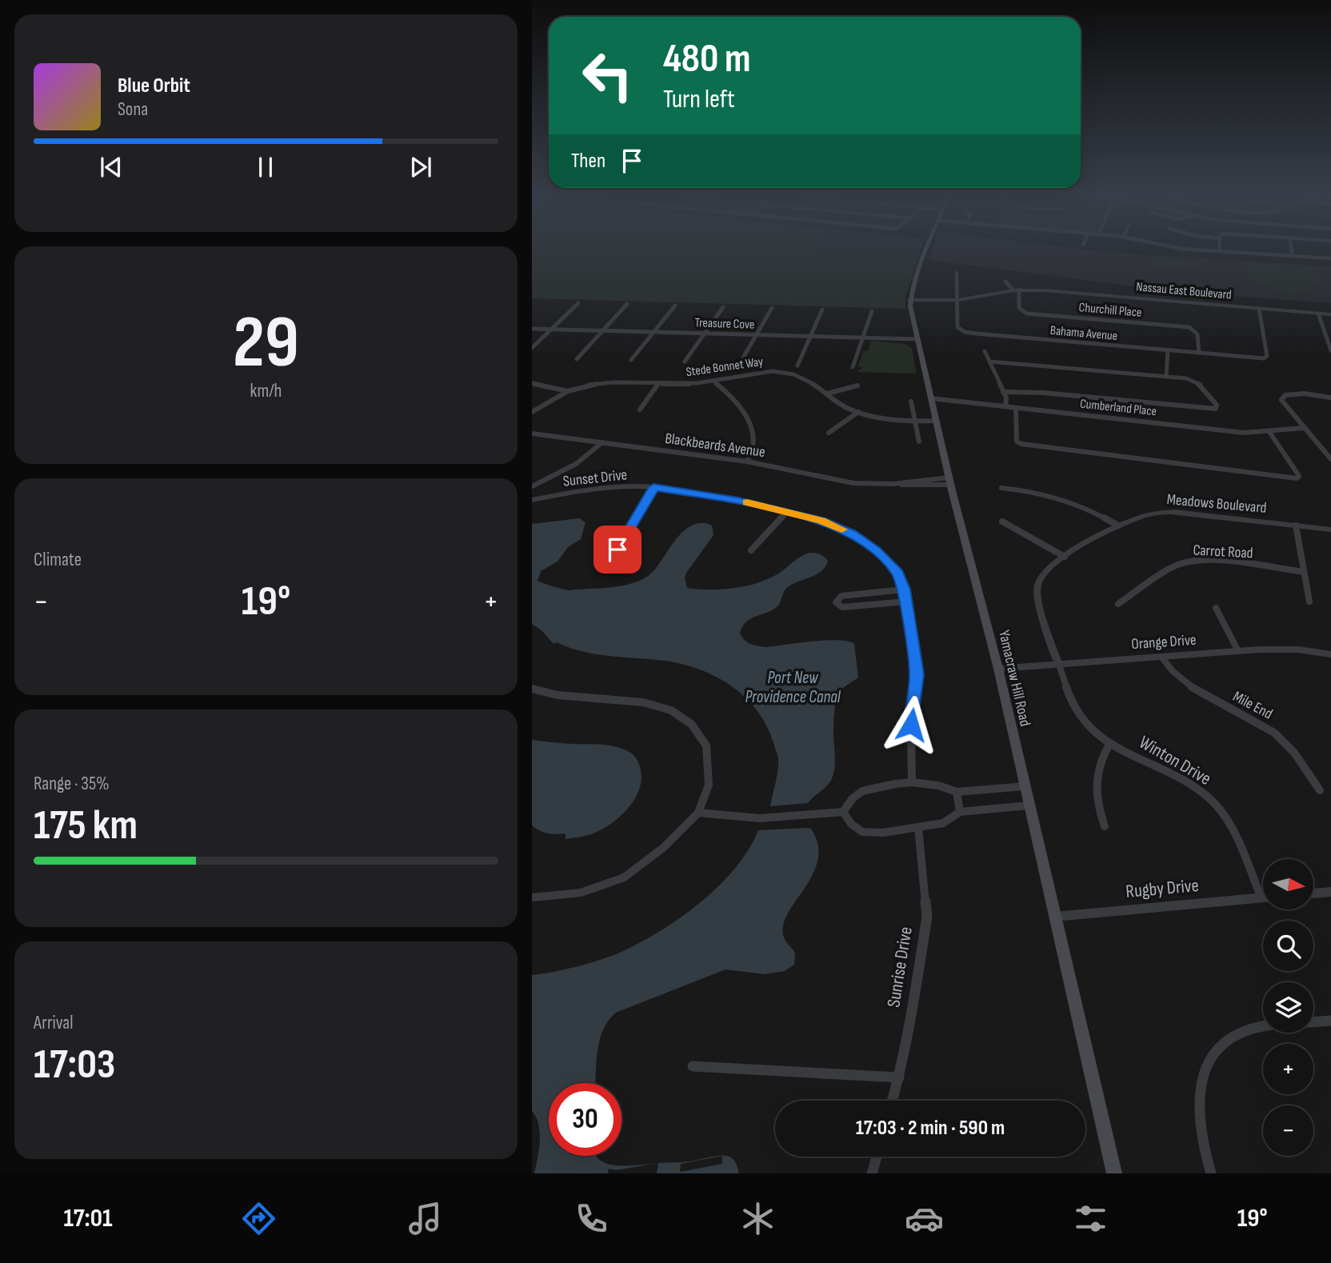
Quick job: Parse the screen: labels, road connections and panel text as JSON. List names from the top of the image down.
{
  "streets": {
    "main road": ["Yamacraw Hill Road"],
    "street": [
      "Nassau East Boulevard",
      "Churchill Place",
      "Treasure Cove",
      "Bahama Avenue",
      "Stede Bonnet Way",
      "Cumberland Place",
      "Blackbeards Avenue",
      "Sunset Drive",
      "Meadows Boulevard",
      "Carrot Road",
      "Orange Drive",
      "Mile End",
      "Winton Drive",
      "Rugby Drive",
      "Sunrise Drive"
    ]
  },
  "crossings": [
    ["Nassau East Boulevard", "Churchill Place"],
    ["Nassau East Boulevard", "Bahama Avenue"],
    ["Nassau East Boulevard", "Yamacraw Hill Road"],
    ["Churchill Place", "Bahama Avenue"],
    ["Treasure Cove", "Yamacraw Hill Road"],
    ["Stede Bonnet Way", "Yamacraw Hill Road"],
    ["Cumberland Place", "Yamacraw Hill Road"],
    ["Blackbeards Avenue", "Yamacraw Hill Road"],
    ["Meadows Boulevard", "Orange Drive"],
    ["Meadows Boulevard", "Winton Drive"],
    ["Orange Drive", "Yamacraw Hill Road"],
    ["Orange Drive", "Mile End"],
    ["Orange Drive", "Winton Drive"],
    ["Yamacraw Hill Road", "Rugby Drive"]
  ],
  "water": ["Port New Providence Canal"],
  "north": "right",
  "page": {
    "turn": ["480 m", "Turn left"],
    "song": ["Blue Orbit", "Sona"],
    "then": "Then",
    "tile": [
      ["29", "km/h"],
      "Climate",
      ["Range · 35%", "175 km"],
      ["Arrival", "17:03"]
    ],
    "heat": ["−", "19°", "+"],
    "map_buttons": ["+", "−"],
    "limit": "30",
    "trip": "17:03 · 2 min · 590 m",
    "tabs": ["17:01", "19°"]
  }
}
